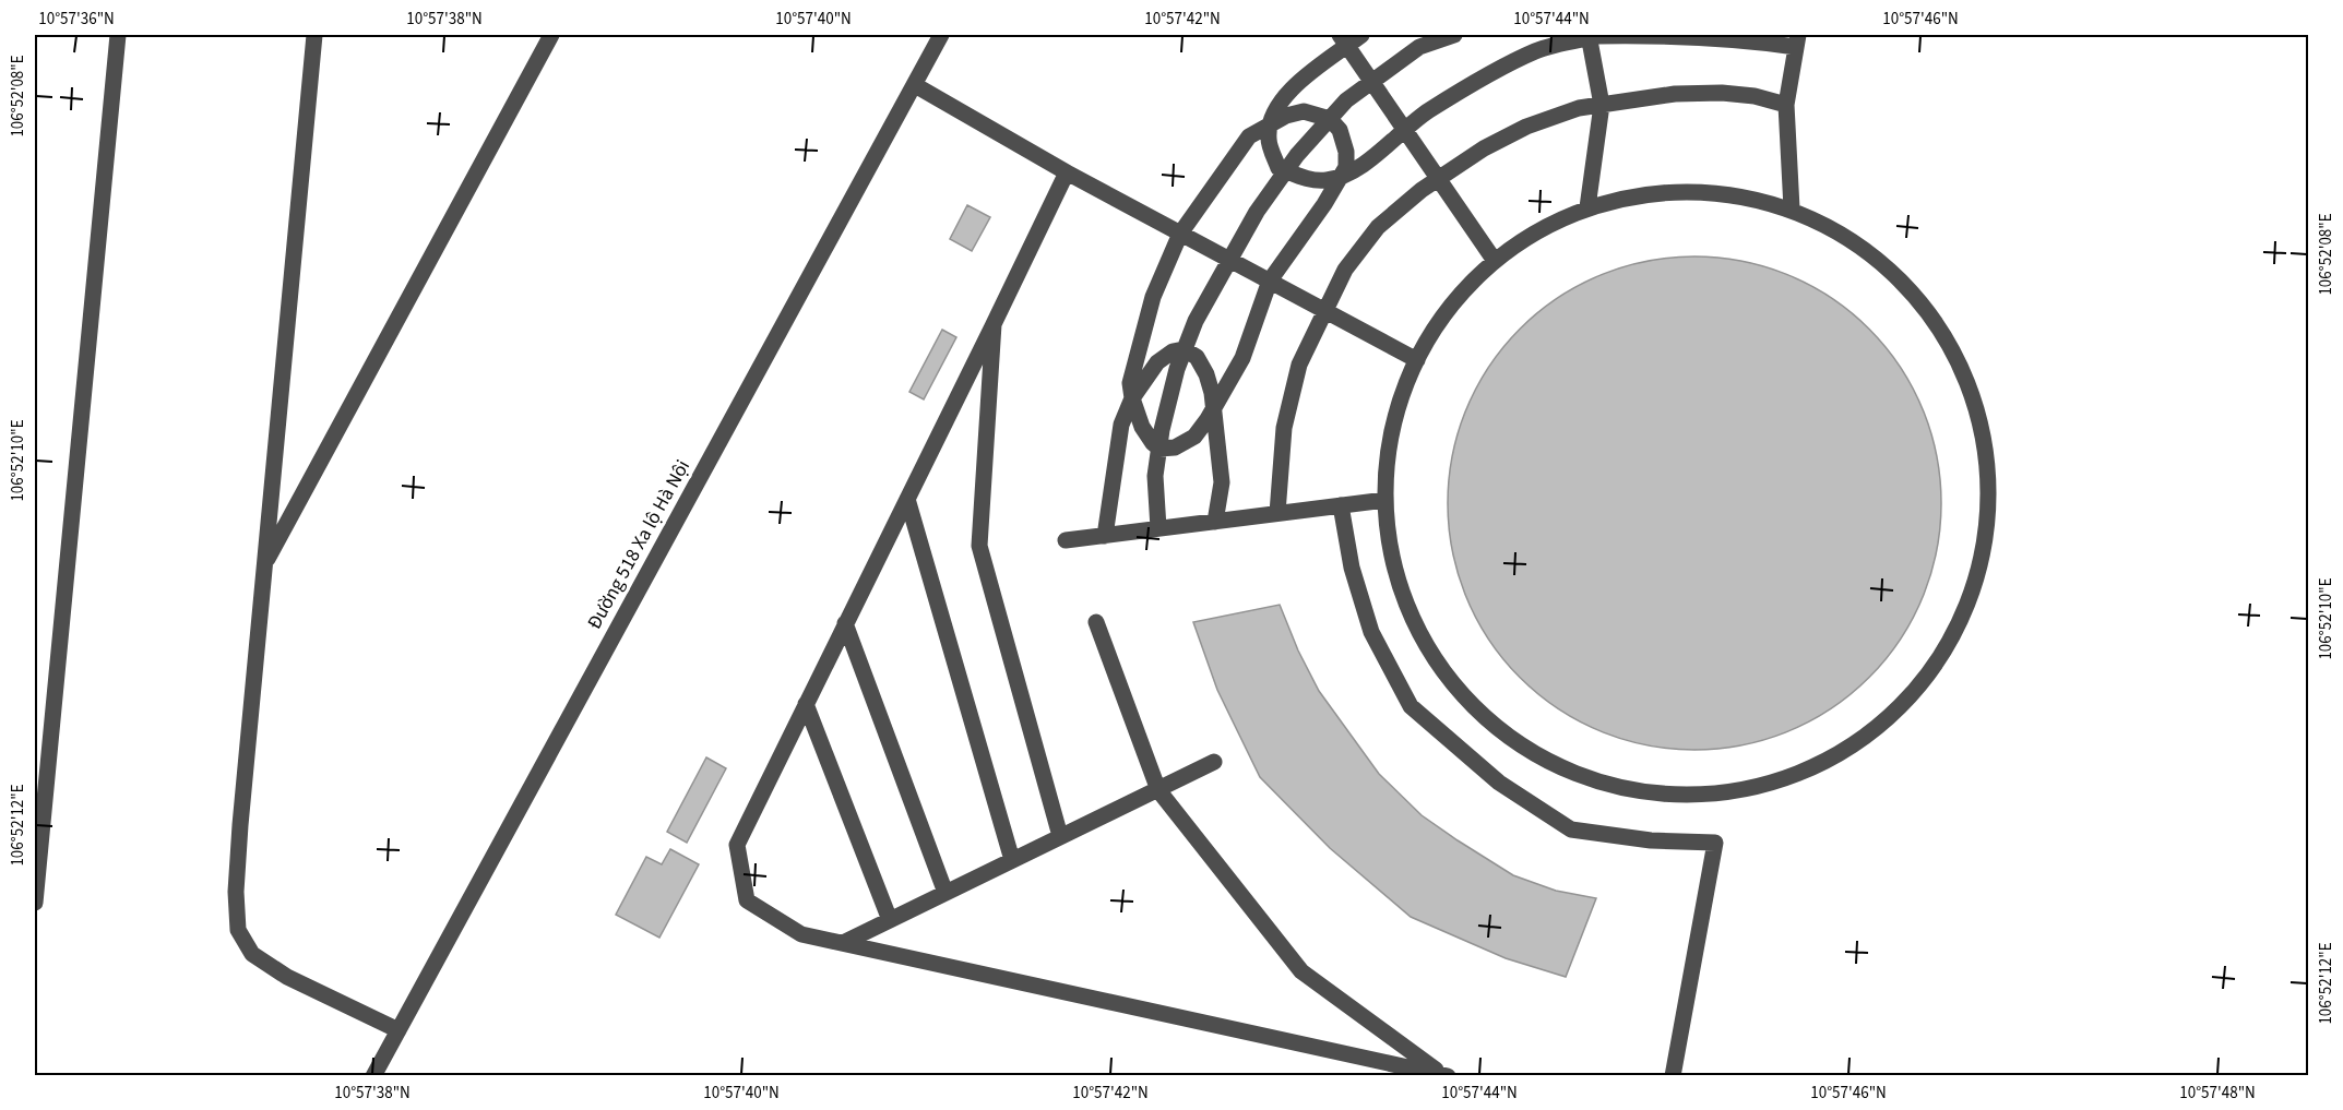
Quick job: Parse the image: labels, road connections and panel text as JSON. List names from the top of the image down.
{
  "streets": {
    "street": ["Đường 518 Xa lộ Hà Nội"]
  },
  "coordinates": [
    "10°57'36\"N",
    "10°57'38\"N",
    "10°57'40\"N",
    "10°57'42\"N",
    "10°57'44\"N",
    "10°57'46\"N",
    "106°52'08\"E",
    "106°52'10\"E",
    "106°52'12\"E",
    "10°57'48\"N"
  ]
}
